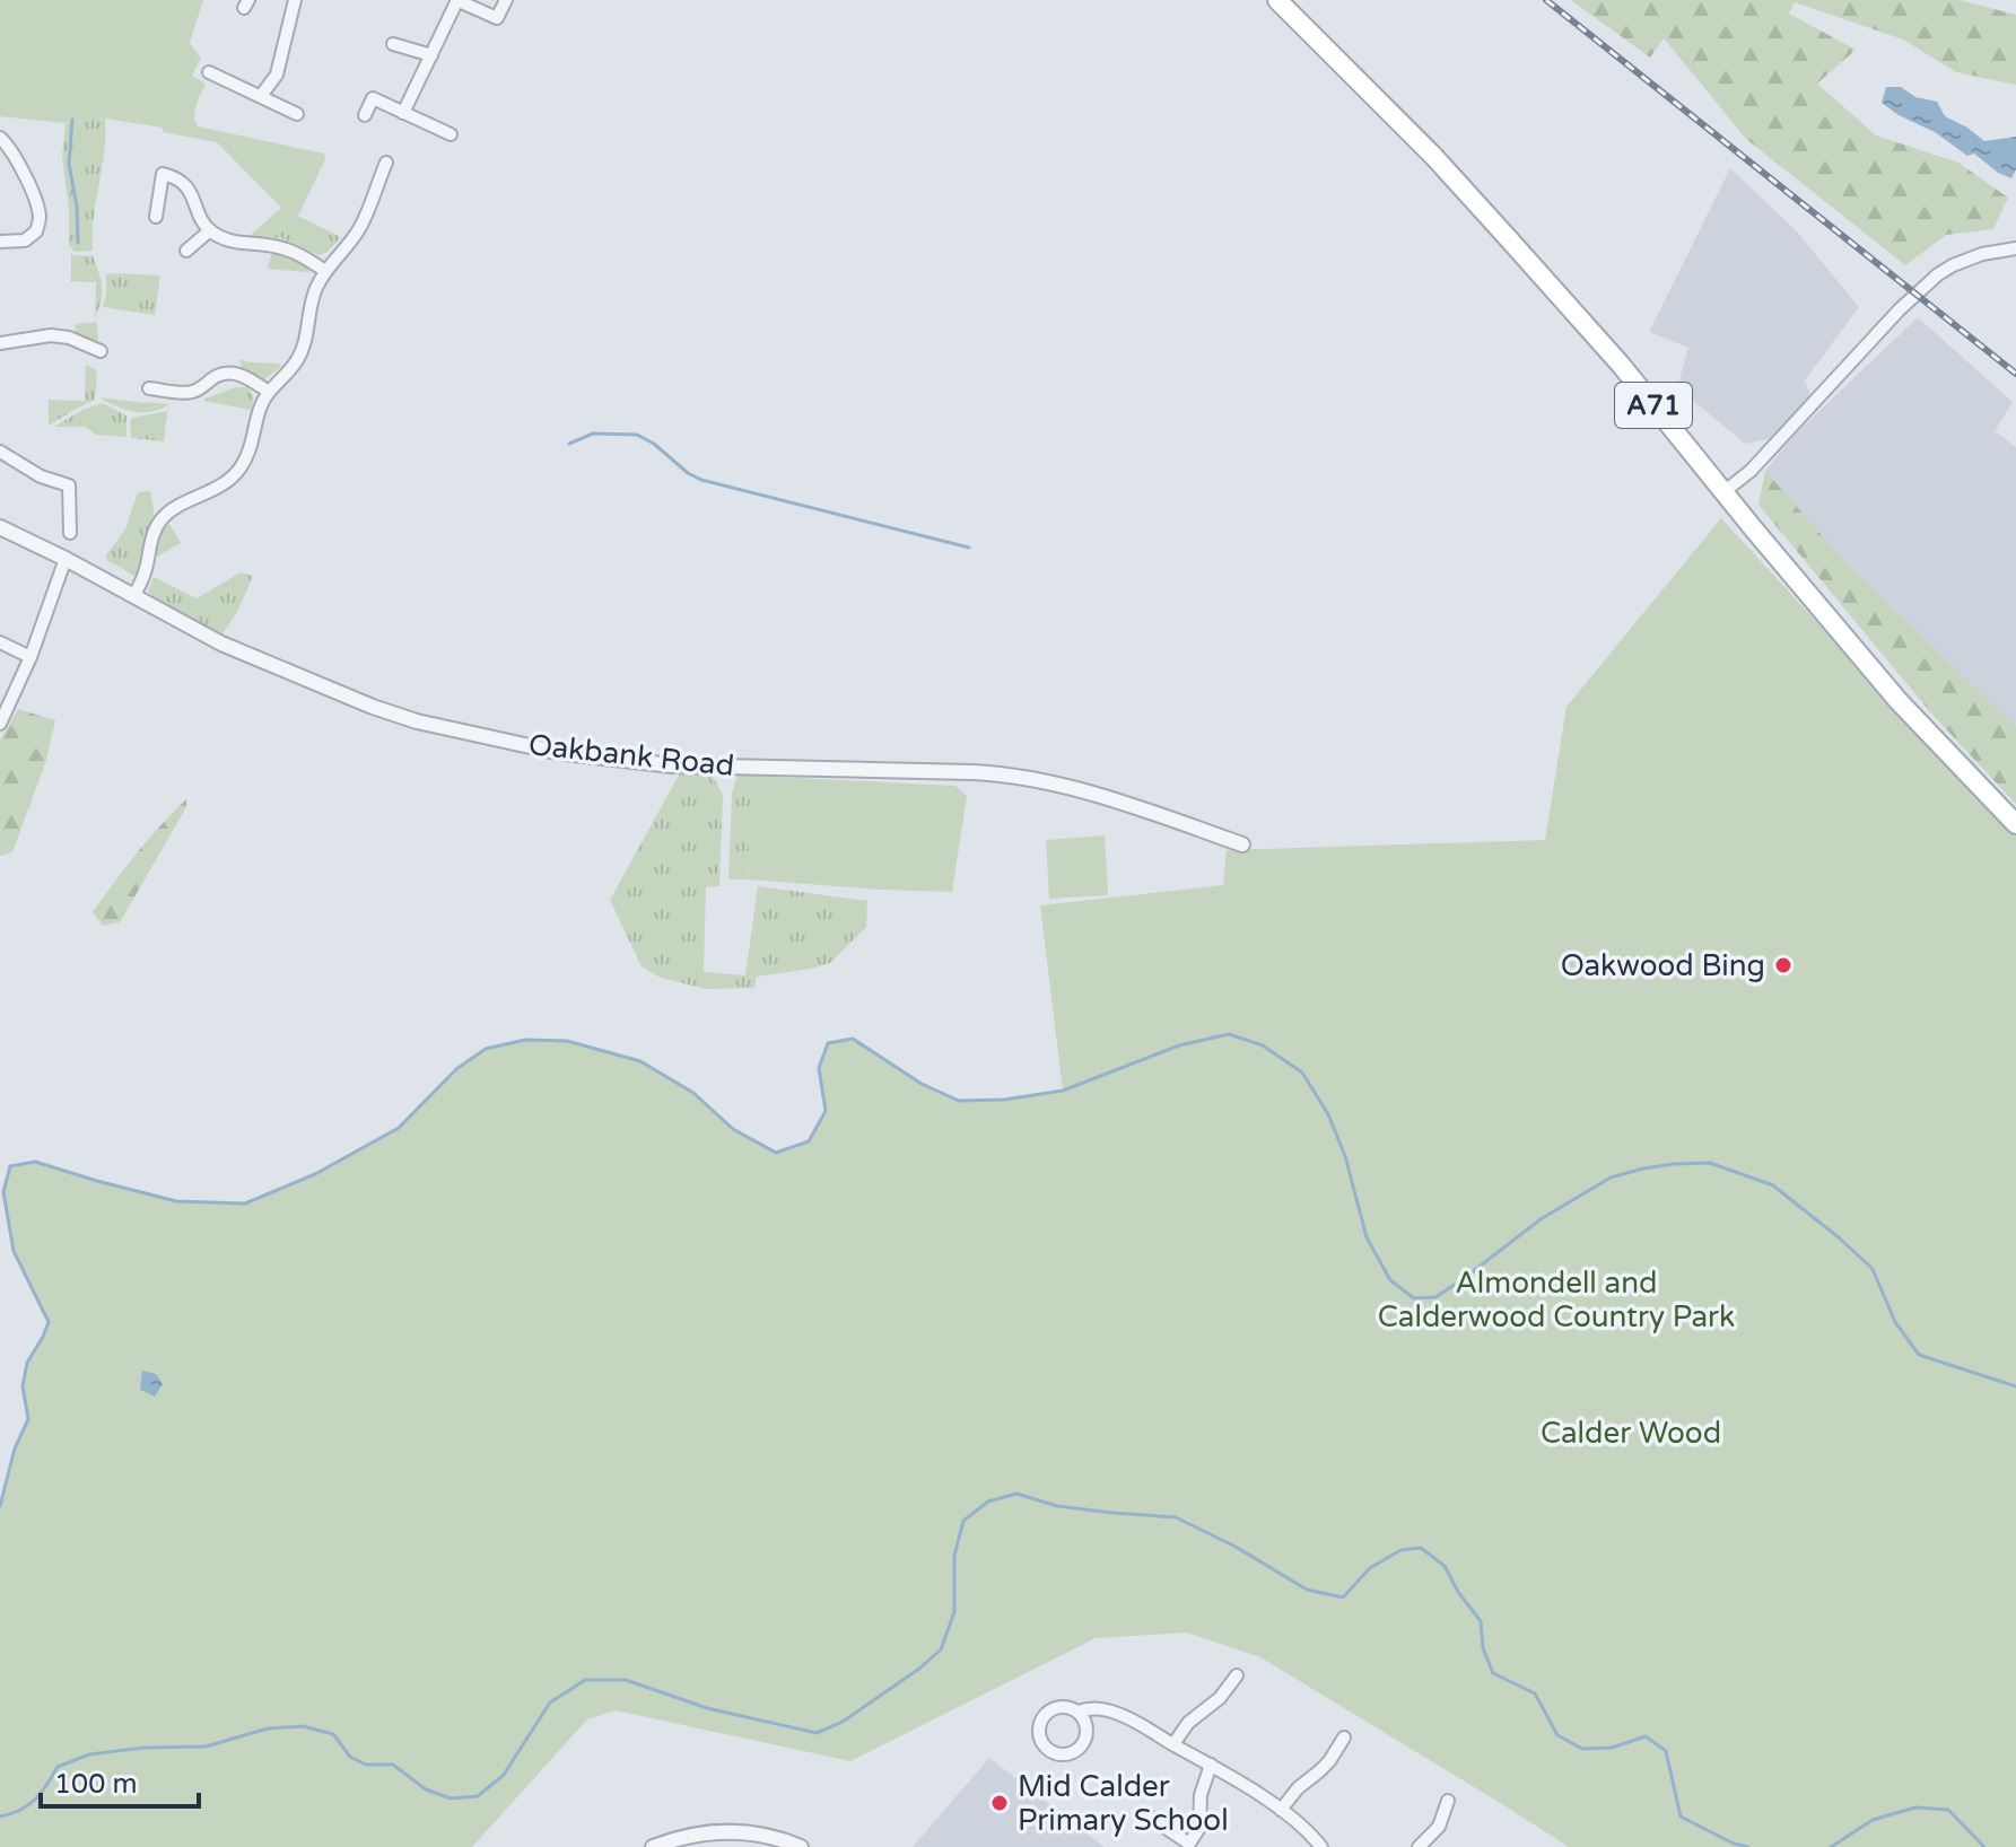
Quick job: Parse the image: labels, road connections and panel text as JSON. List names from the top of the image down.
{
  "streets": {
    "main road": ["A71"],
    "street": ["Oakbank Road"]
  },
  "parks": ["Almondell and Calderwood Country Park", "Calder Wood"],
  "places": ["Oakwood Bing", "Mid Calder Primary School"],
  "scale_bar": "100 m"
}
